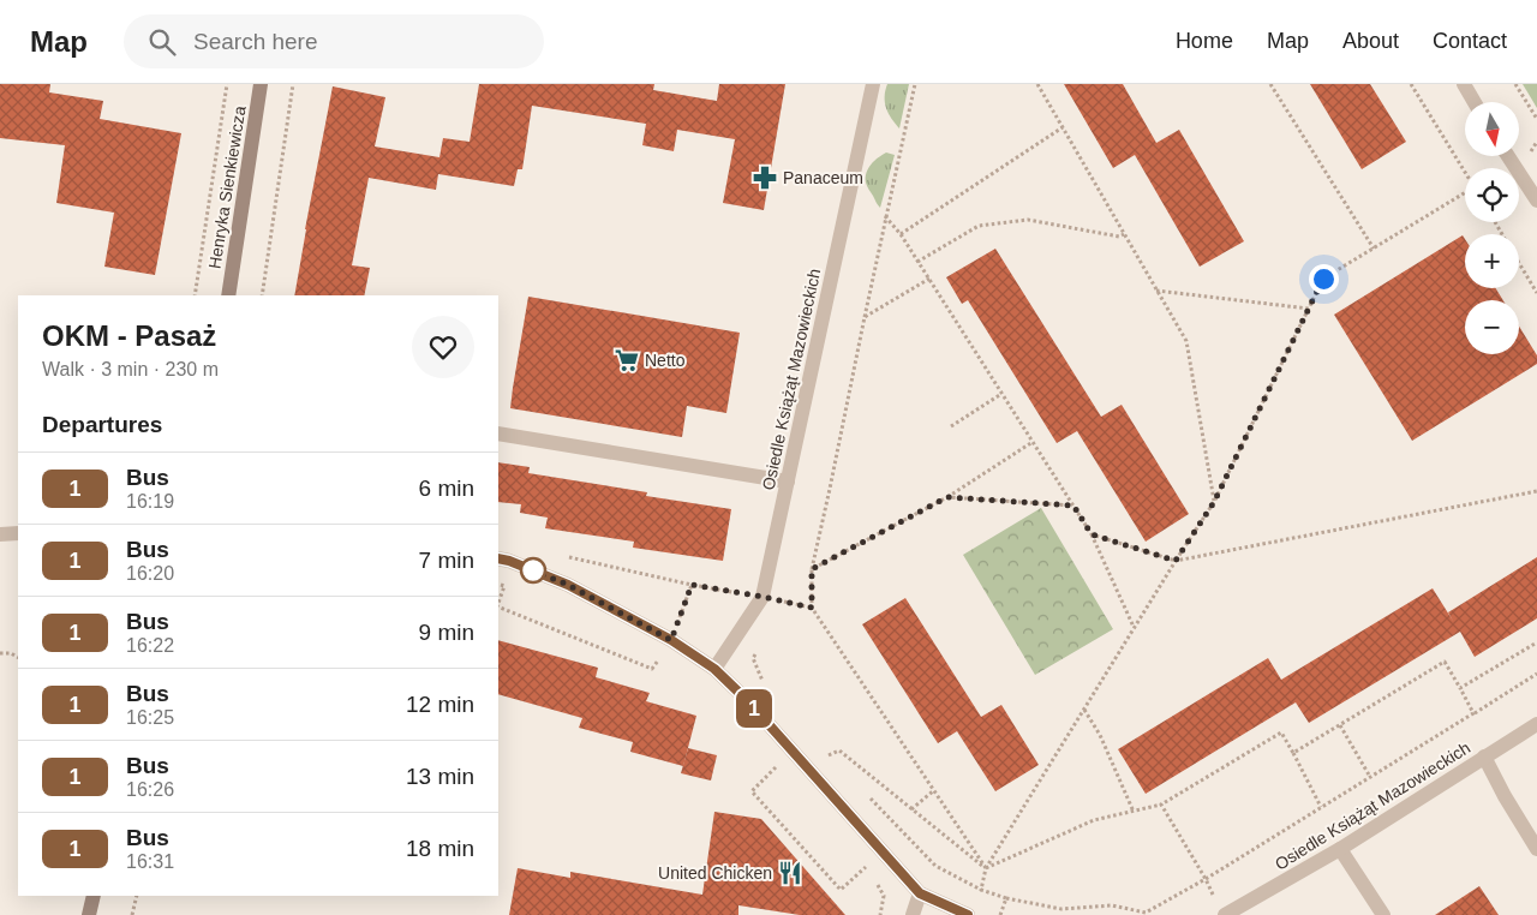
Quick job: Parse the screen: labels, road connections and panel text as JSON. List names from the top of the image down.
{
  "streets": {
    "street": ["Henryka Sienkiewicza", "Osiedle Książąt Mazowieckich"]
  },
  "places": {
    "pharmacy": ["Panaceum"],
    "supermarket": ["Netto"],
    "restaurant": ["United Chicken"]
  },
  "lines": ["bus line 1"],
  "north": "bottom",
  "page": {
    "header": "Map",
    "search": "Search here",
    "nav": [
      "Home",
      "Map",
      "About",
      "Contact"
    ],
    "on_map": "1",
    "map_buttons": ["+", "−"],
    "heading": [
      ["OKM - Pasaż", "Walk · 3 min · 230 m"],
      "Departures"
    ],
    "list": [
      {
        "mark": "1",
        "name": "Bus",
        "note": "16:19",
        "value": "6 min"
      },
      {
        "mark": "1",
        "name": "Bus",
        "note": "16:20",
        "value": "7 min"
      },
      {
        "mark": "1",
        "name": "Bus",
        "note": "16:22",
        "value": "9 min"
      },
      {
        "mark": "1",
        "name": "Bus",
        "note": "16:25",
        "value": "12 min"
      },
      {
        "mark": "1",
        "name": "Bus",
        "note": "16:26",
        "value": "13 min"
      },
      {
        "mark": "1",
        "name": "Bus",
        "note": "16:31",
        "value": "18 min"
      }
    ]
  }
}
